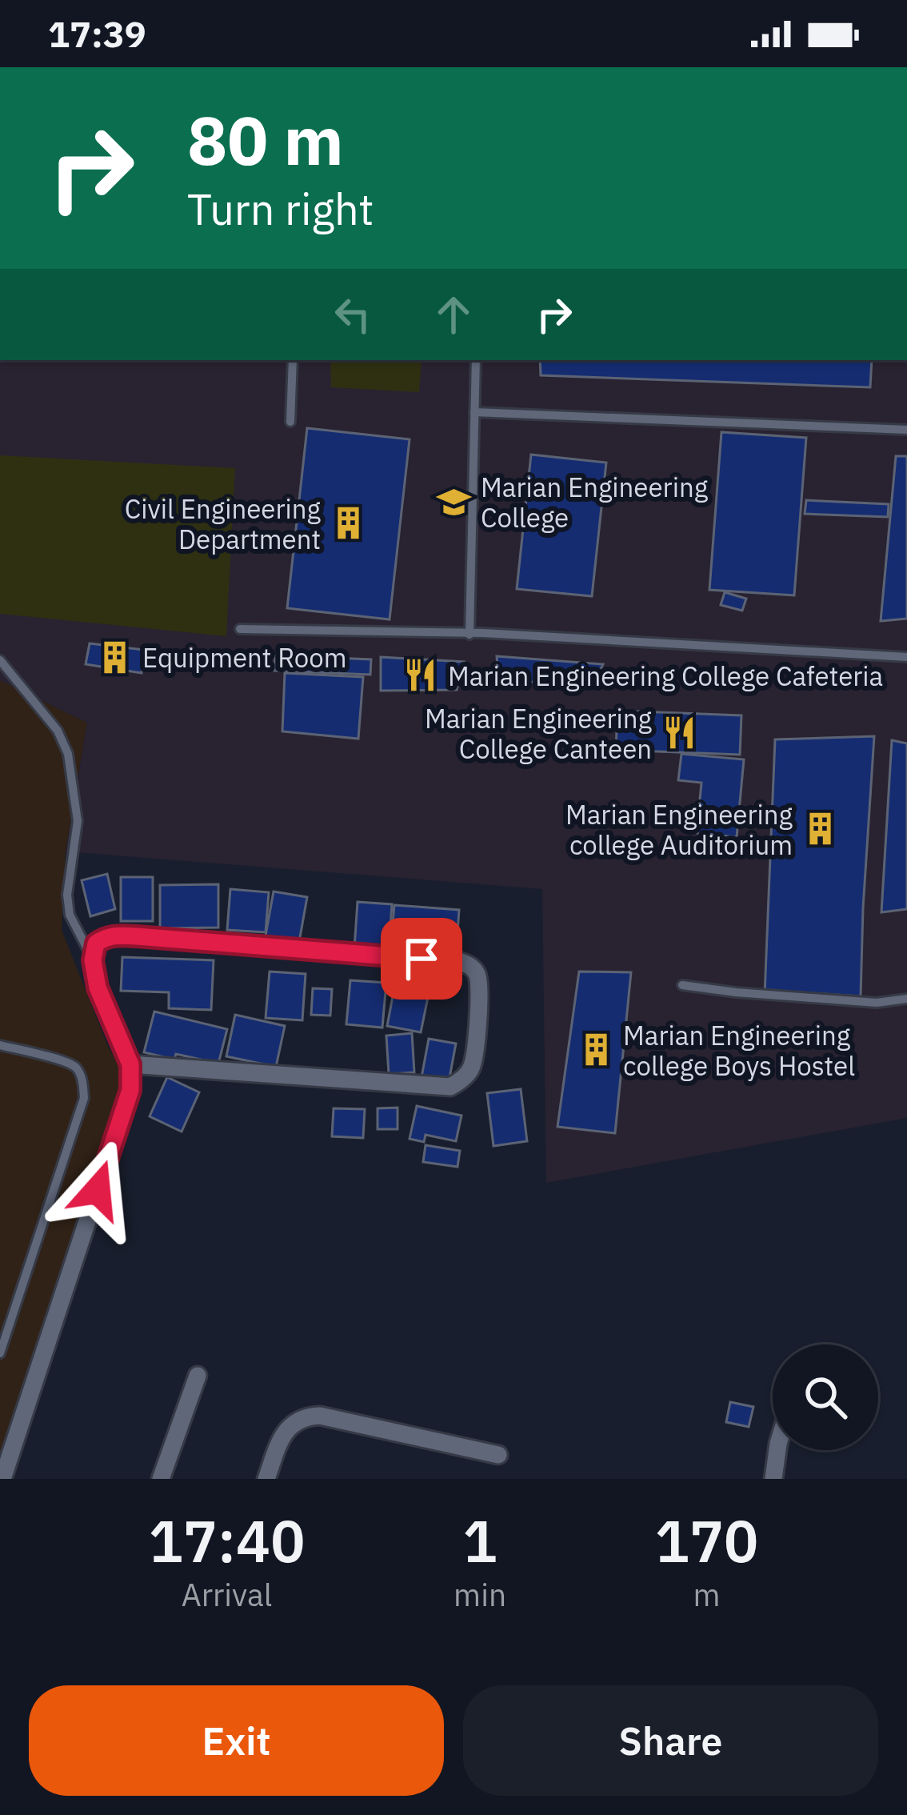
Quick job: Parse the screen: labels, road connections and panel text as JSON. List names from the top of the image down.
{
  "places": {
    "school or university": ["Marian Engineering College"],
    "building": [
      "Civil Engineering Department",
      "Equipment Room",
      "Marian Engineering college Auditorium",
      "Marian Engineering college Boys Hostel"
    ],
    "restaurant": ["Marian Engineering College Cafeteria", "Marian Engineering College Canteen"]
  },
  "page": {
    "status": "17:39",
    "turn": ["80 m", "Turn right"],
    "eta": [
      "17:40",
      "Arrival",
      "1",
      "min",
      "170",
      "m"
    ],
    "buttons": ["Exit", "Share"]
  }
}
